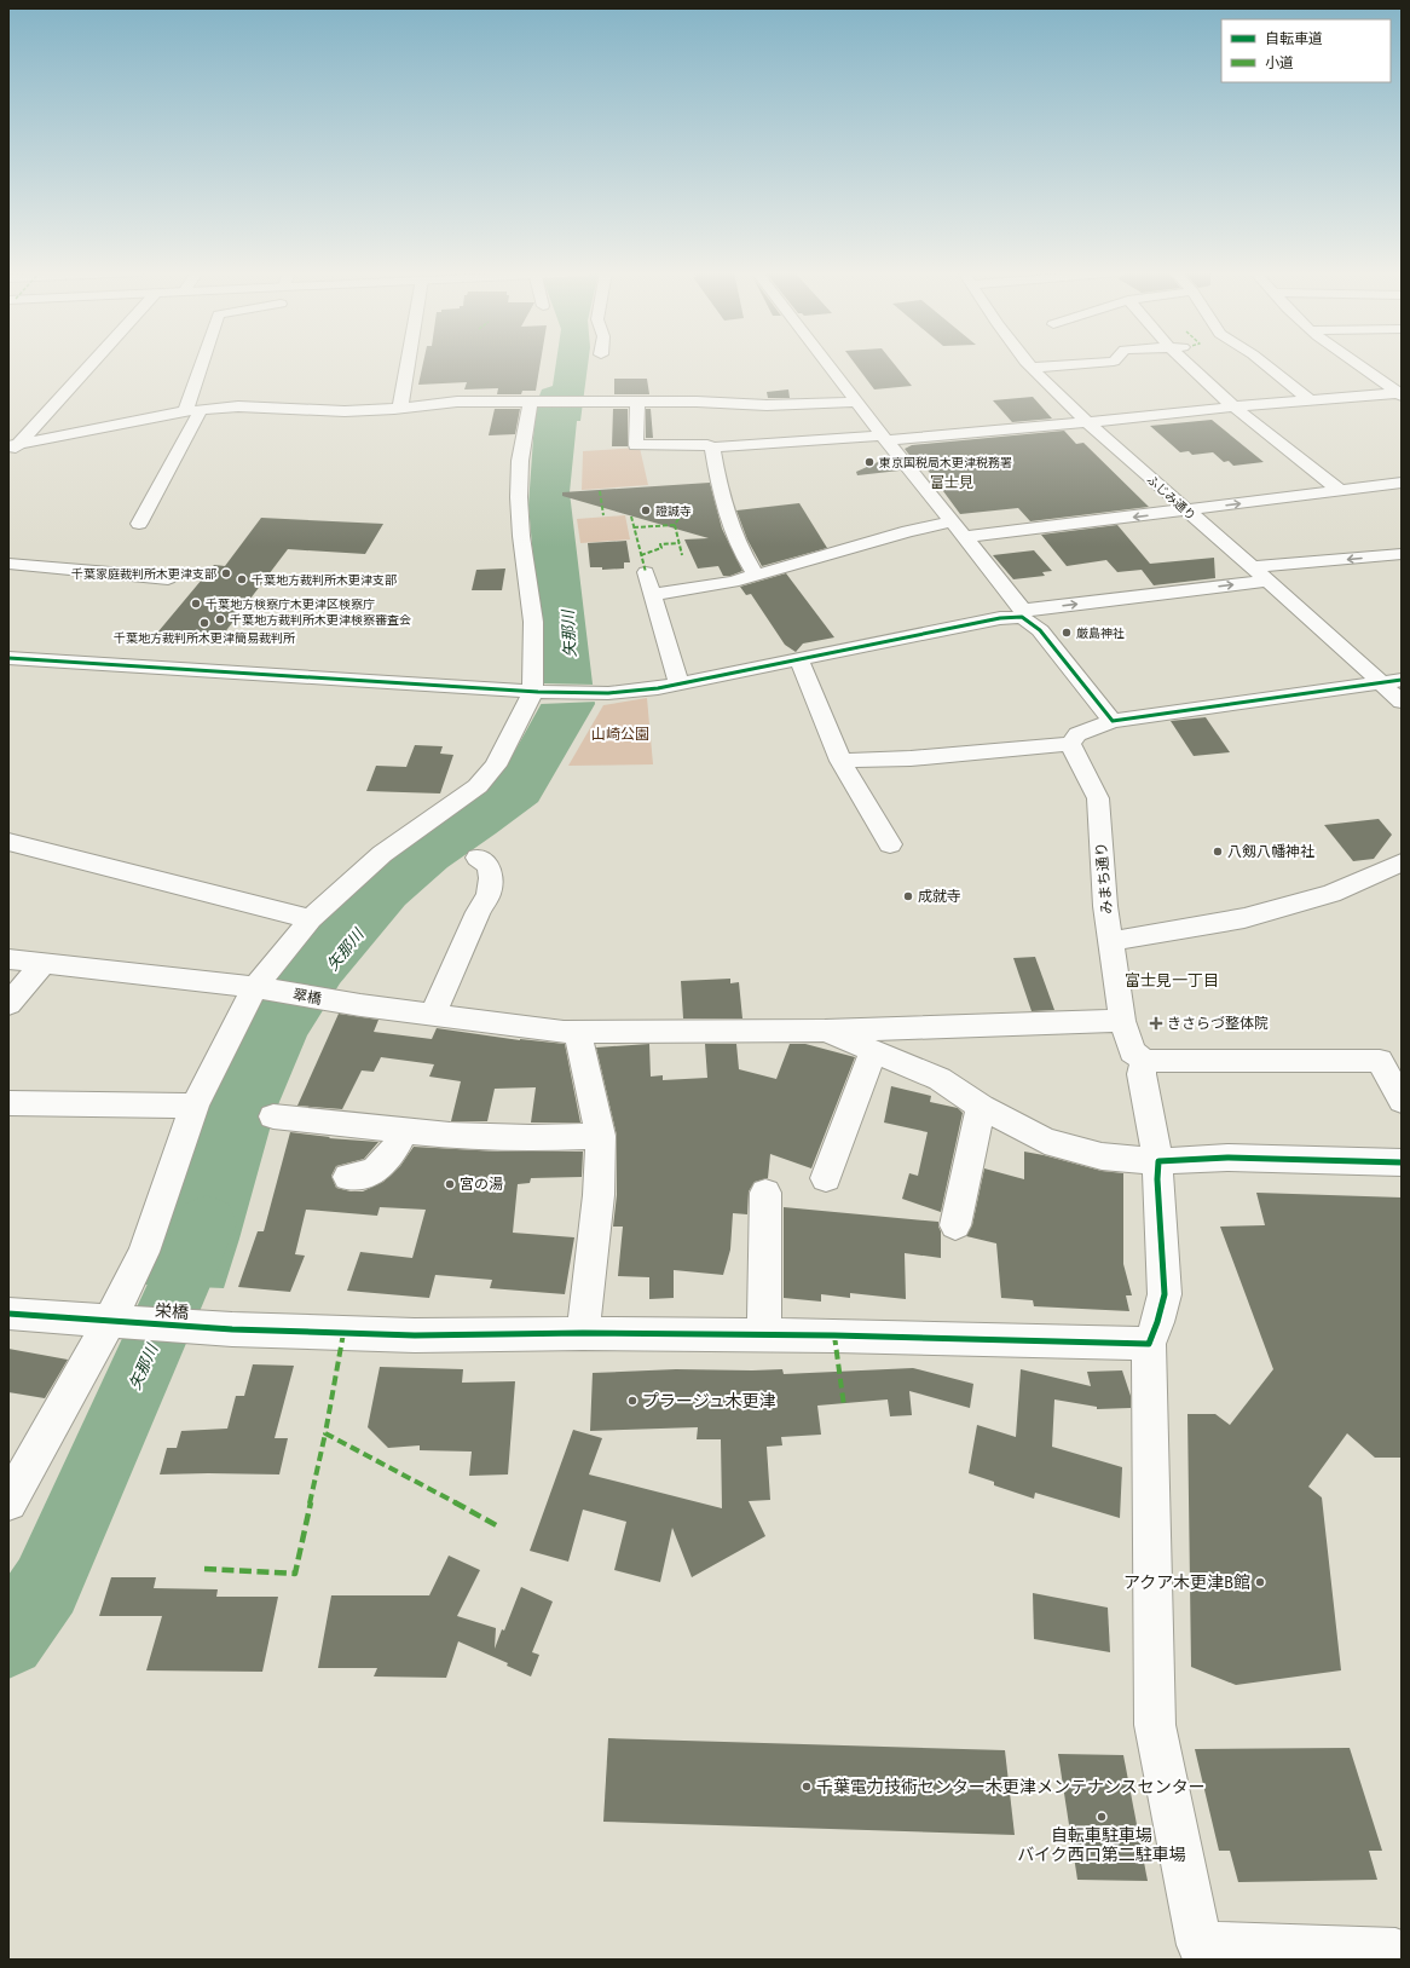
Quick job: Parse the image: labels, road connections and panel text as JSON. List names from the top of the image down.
{
  "streets": {
    "street": [
      "ふじみ通り",
      "みまち通り",
      "翠橋",
      "栄橋"
    ]
  },
  "crossings": [
    ["みまち通り", "翠橋"]
  ],
  "districts": ["富士見", "富士見一丁目"],
  "water": ["矢那川"],
  "parks": ["山崎公園"],
  "places": {
    "other": [
      "東京国税局木更津税務署",
      "證誠寺",
      "千葉家庭裁判所木更津支部",
      "千葉地方裁判所木更津支部",
      "千葉地方検察庁木更津区検察庁",
      "千葉地方裁判所木更津検察審査会",
      "千葉地方裁判所木更津簡易裁判所",
      "厳島神社",
      "八剱八幡神社",
      "成就寺",
      "宮の湯",
      "プラージュ木更津",
      "アクア木更津B館",
      "千葉電力技術センター木更津メンテナンスセンター",
      "自転車駐車場 バイク西口第二駐車場"
    ],
    "health": ["きさらづ整体院"]
  },
  "legend": ["自転車道", "小道"]
}
